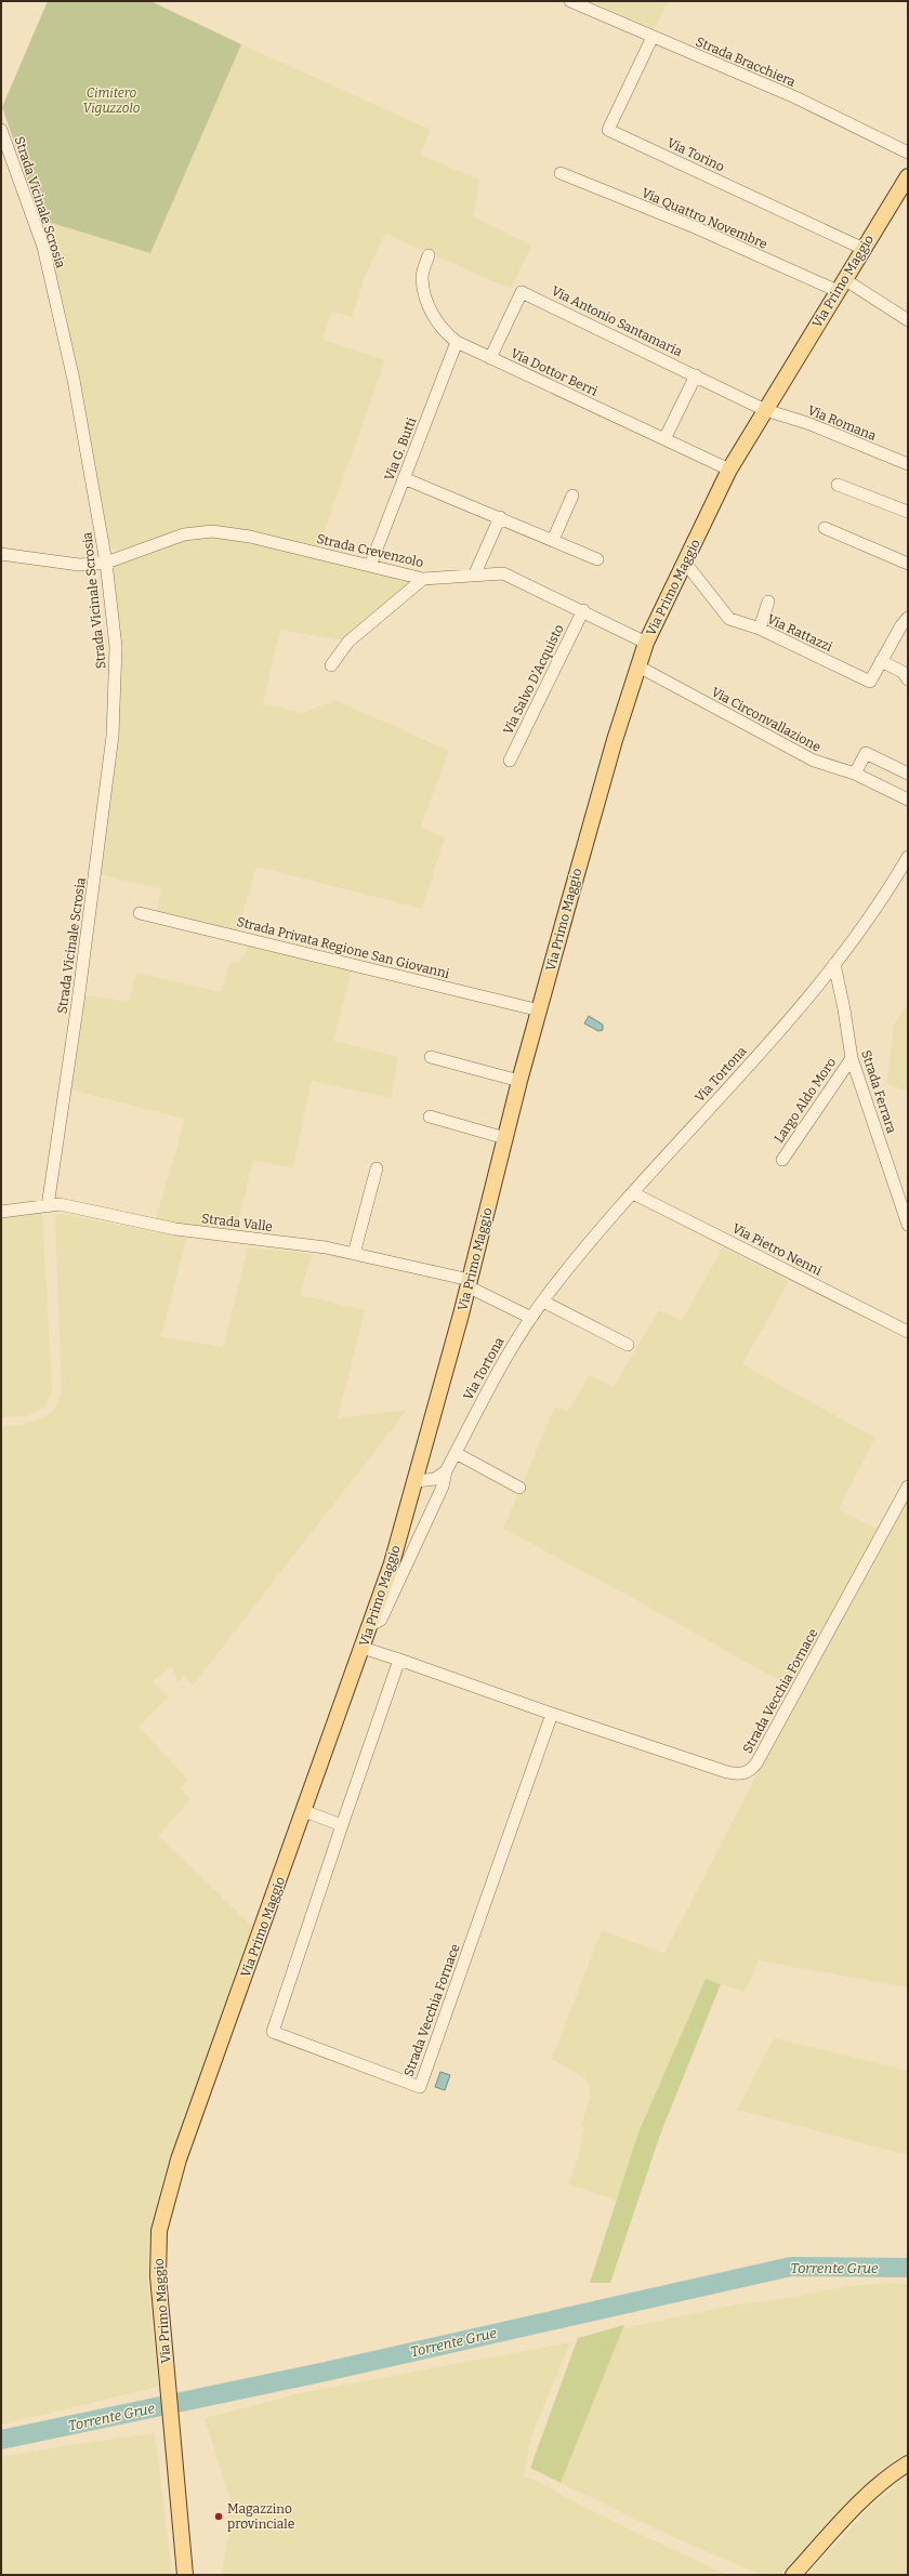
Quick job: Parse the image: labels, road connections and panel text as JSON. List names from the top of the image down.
{
  "streets": {
    "main road": ["Via Primo Maggio"],
    "street": [
      "Strada Bracchiera",
      "Via Torino",
      "Strada Vicinale Scrosia",
      "Via Quattro Novembre",
      "Via Antonio Santamaria",
      "Via Dottor Berri",
      "Via Romana",
      "Via G. Butti",
      "Strada Crevenzolo",
      "Via Rattazzi",
      "Via Salvo D'Acquisto",
      "Via Circonvallazione",
      "Strada Privata Regione San Giovanni",
      "Via Tortona",
      "Strada Ferrara",
      "Largo Aldo Moro",
      "Strada Valle",
      "Via Pietro Nenni",
      "Strada Vecchia Fornace"
    ]
  },
  "crossings": [
    ["Strada Bracchiera", "Via Torino"],
    ["Via Torino", "Via Primo Maggio"],
    ["Strada Vicinale Scrosia", "Strada Crevenzolo"],
    ["Strada Vicinale Scrosia", "Strada Valle"],
    ["Via Quattro Novembre", "Via Primo Maggio"],
    ["Via Primo Maggio", "Via Antonio Santamaria"],
    ["Via Primo Maggio", "Via Dottor Berri"],
    ["Via Primo Maggio", "Via Romana"],
    ["Via Primo Maggio", "Strada Crevenzolo"],
    ["Via Primo Maggio", "Via Rattazzi"],
    ["Via Primo Maggio", "Via Circonvallazione"],
    ["Via Primo Maggio", "Strada Privata Regione San Giovanni"],
    ["Via Primo Maggio", "Via Tortona"],
    ["Via Primo Maggio", "Strada Valle"],
    ["Via Antonio Santamaria", "Via Dottor Berri"],
    ["Via Antonio Santamaria", "Via Romana"],
    ["Via Dottor Berri", "Via G. Butti"],
    ["Via G. Butti", "Strada Crevenzolo"],
    ["Strada Crevenzolo", "Via Salvo D'Acquisto"],
    ["Via Tortona", "Strada Ferrara"],
    ["Via Tortona", "Strada Valle"],
    ["Via Tortona", "Via Pietro Nenni"],
    ["Strada Ferrara", "Largo Aldo Moro"]
  ],
  "water": ["Torrente Grue"],
  "parks": ["Cimitero Viguzzolo"],
  "places": ["Magazzino provinciale"]
}
